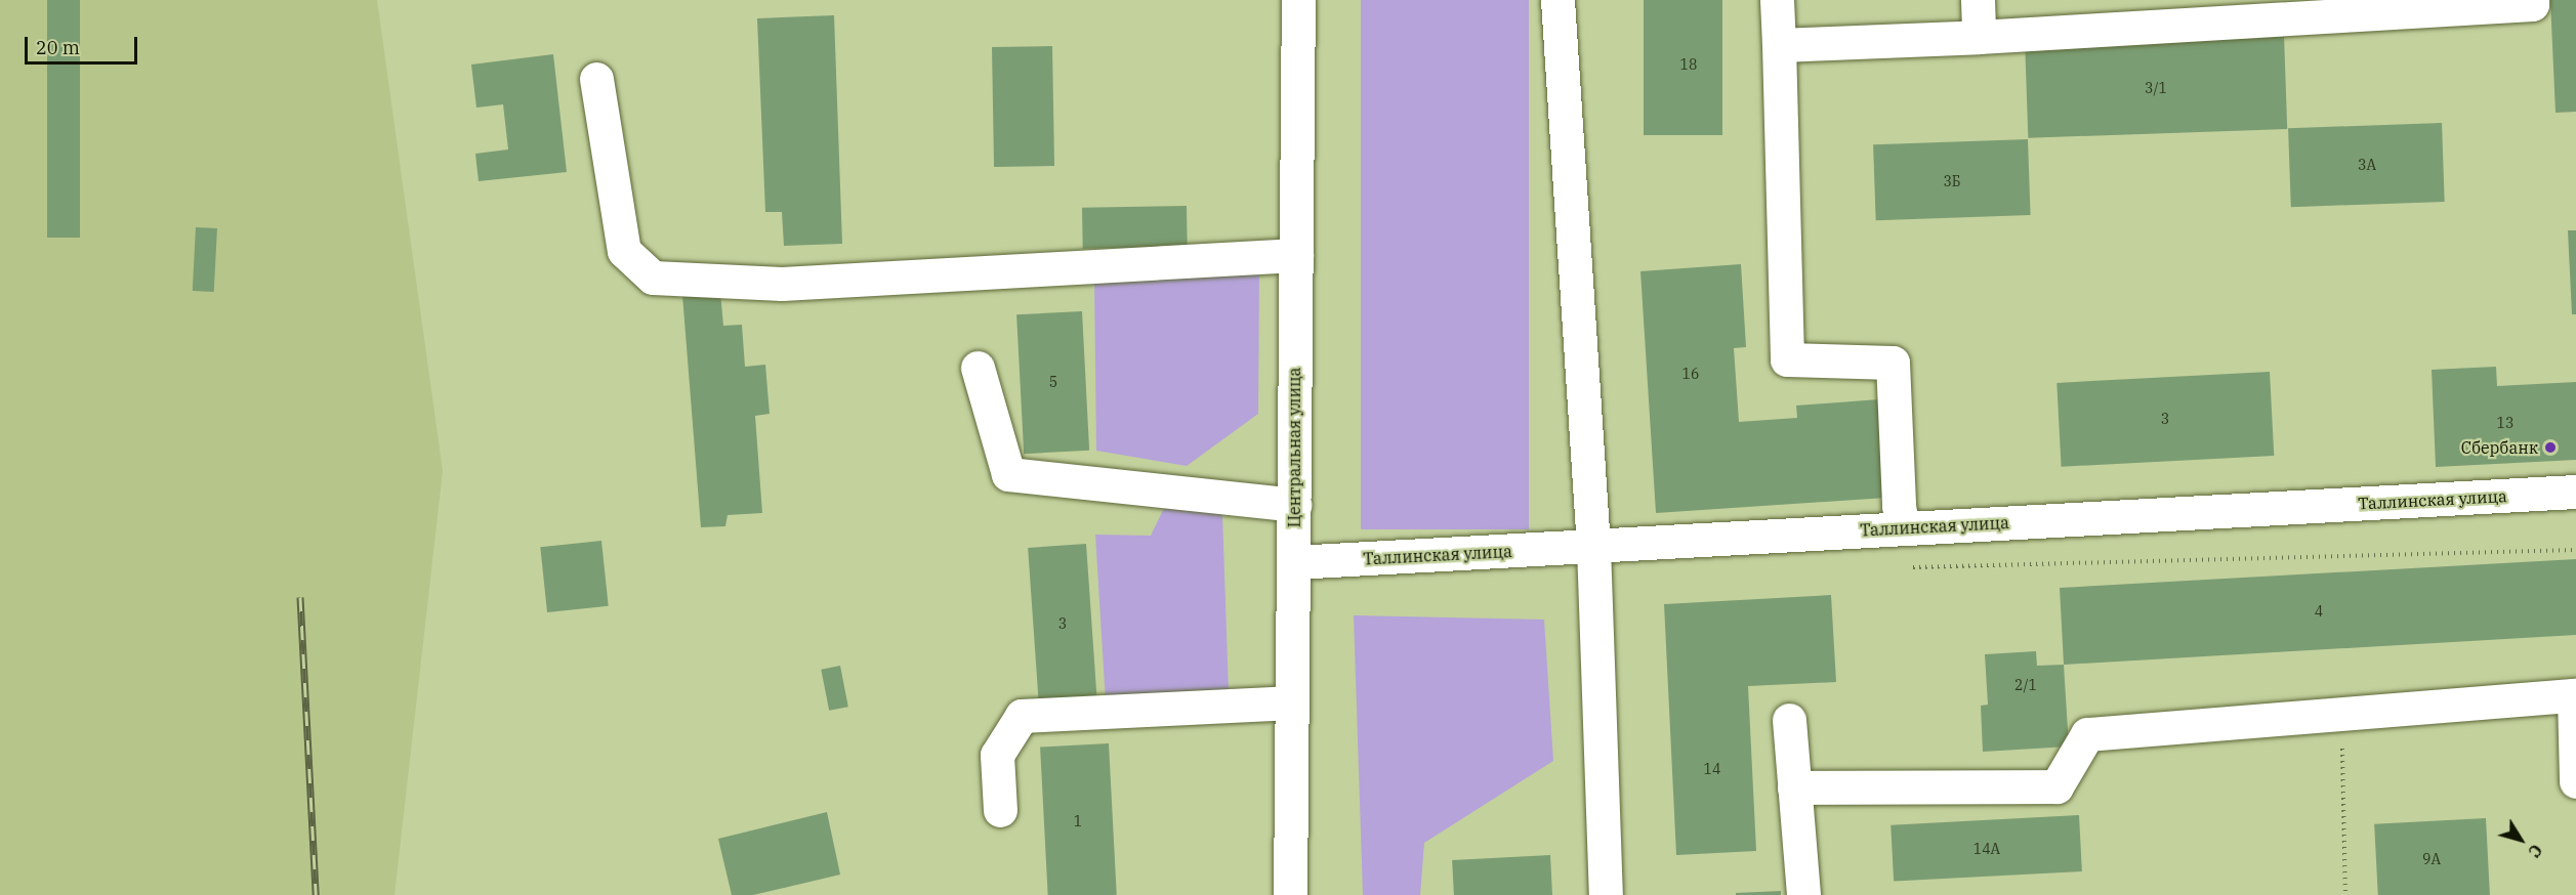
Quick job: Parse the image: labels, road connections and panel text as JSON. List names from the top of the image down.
{
  "streets": {
    "street": ["Центральная улица", "Таллинская улица"]
  },
  "crossings": [
    ["Центральная улица", "Таллинская улица"]
  ],
  "places": ["Сбербанк"],
  "house_numbers": [
    "18",
    "3/1",
    "3А",
    "3Б",
    "16",
    "5",
    "3",
    "13",
    "4",
    "3",
    "2/1",
    "14",
    "1",
    "14А",
    "9А"
  ],
  "scale_bar": "20 m",
  "north": "bottom right"
}
